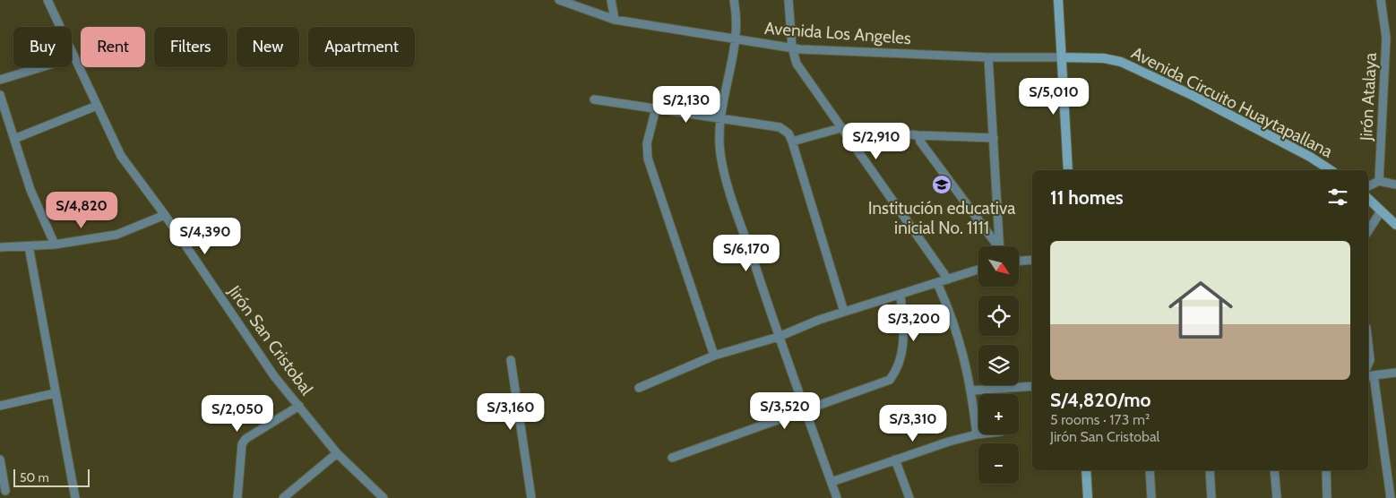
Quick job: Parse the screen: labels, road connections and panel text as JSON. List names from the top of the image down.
{
  "streets": {
    "street": [
      "Avenida Los Angeles",
      "Jirón Atalaya",
      "Avenida Circuito Huaytapallana",
      "Jirón San Cristobal"
    ]
  },
  "crossings": [
    ["Avenida Los Angeles", "Avenida Circuito Huaytapallana"]
  ],
  "places": {
    "school or university": ["Institución educativa inicial No. 1111"]
  },
  "scale_bar": "50 m",
  "north": "bottom right",
  "page": {
    "chip": [
      "Buy",
      "Rent",
      "Filters",
      "New",
      "Apartment"
    ],
    "price": [
      "S/5,010",
      "S/2,130",
      "S/2,910",
      "S/4,820",
      "S/4,390",
      "S/6,170",
      "S/3,200",
      "S/3,520",
      "S/3,160",
      "S/2,050",
      "S/3,310"
    ],
    "heading": "11 homes",
    "list": [
      {
        "name": "S/4,820/mo",
        "note": "5 rooms · 173 m² · Jirón San Cristobal"
      }
    ],
    "map_buttons": ["+", "−"],
    "scale": "50 m"
  }
}
